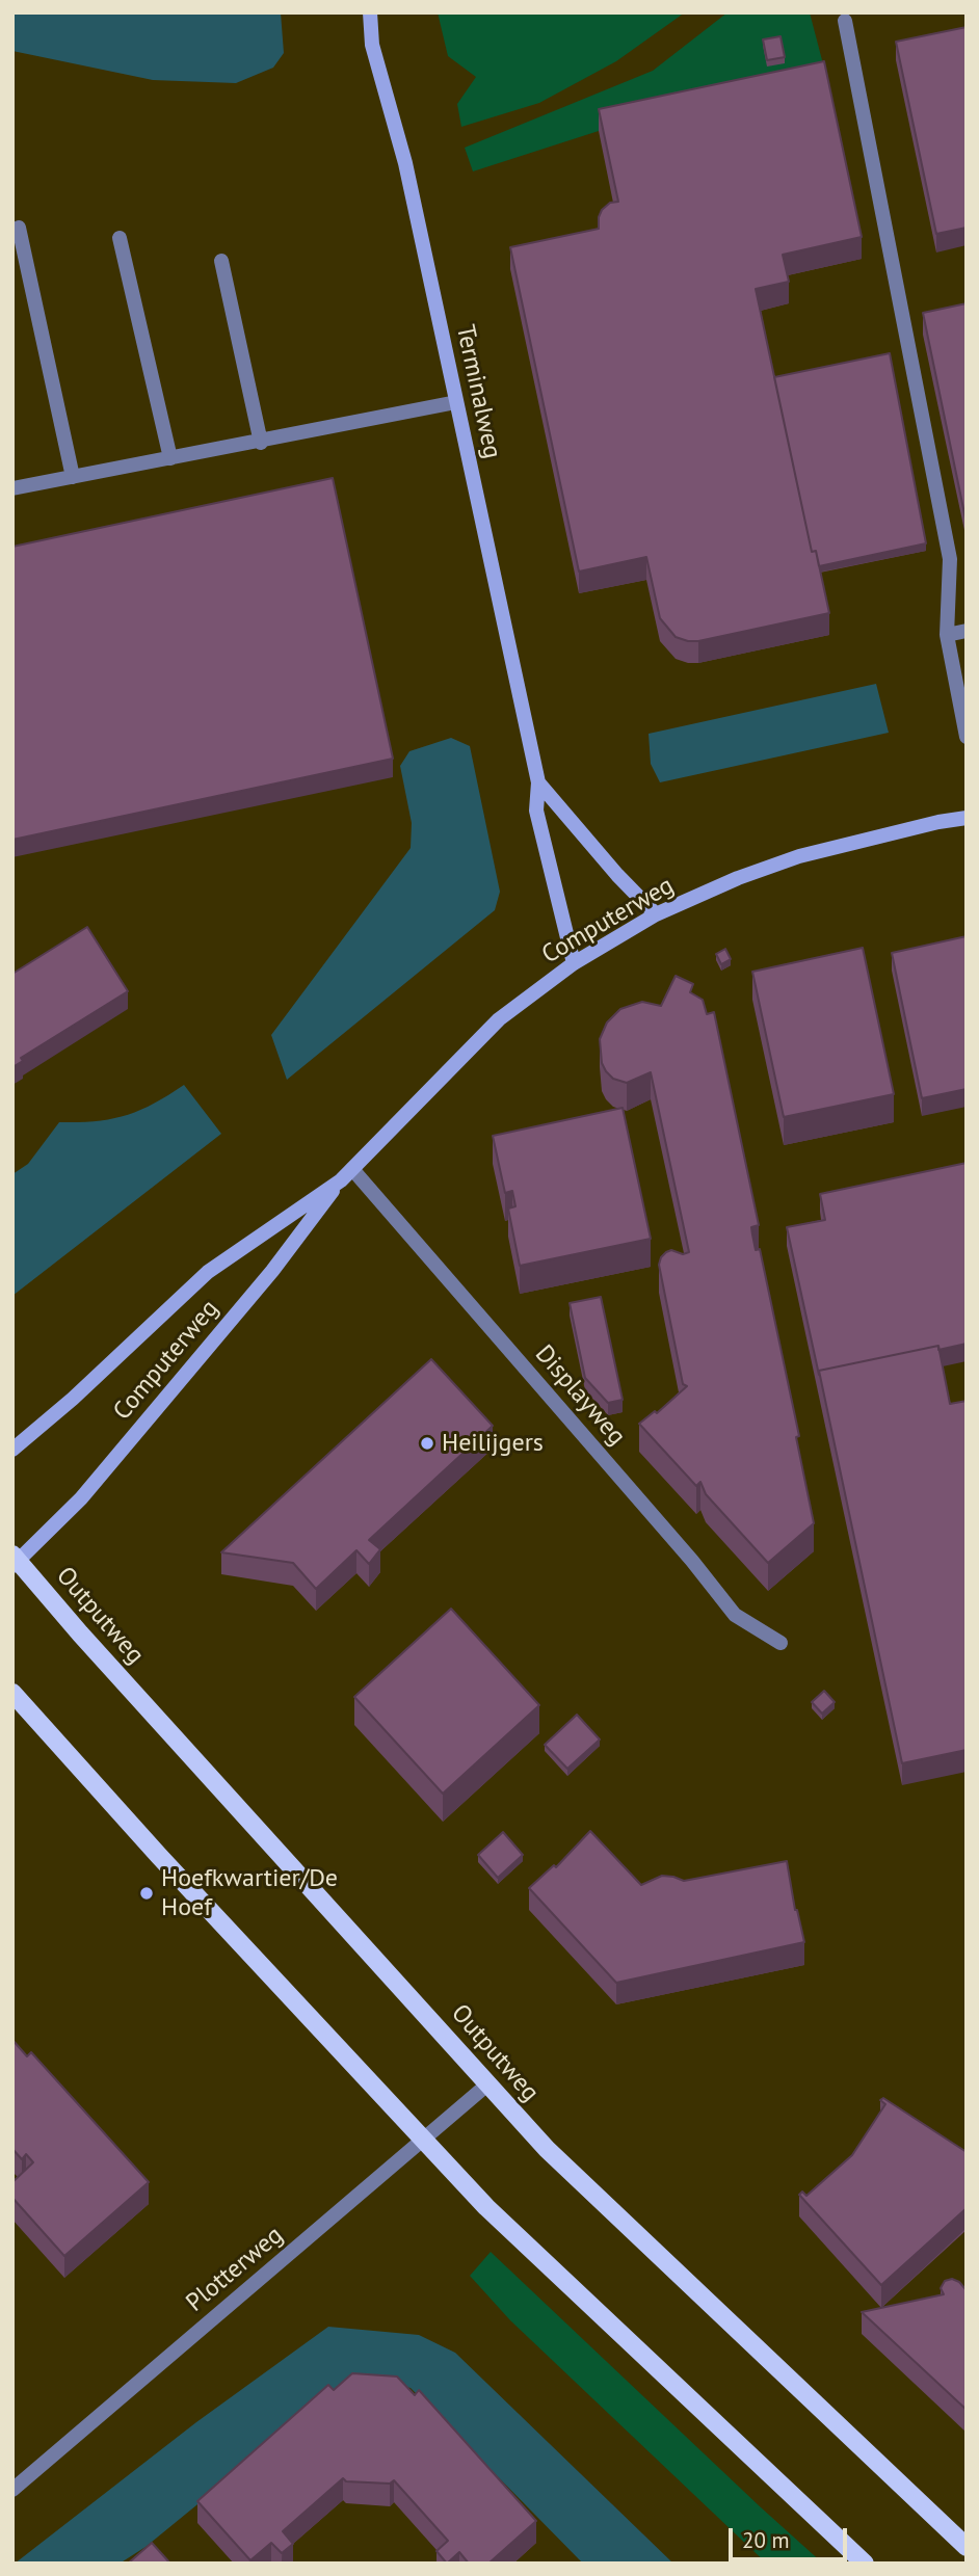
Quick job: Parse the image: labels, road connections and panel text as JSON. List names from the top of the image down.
{
  "streets": {
    "main road": ["Outputweg"],
    "street": [
      "Terminalweg",
      "Computerweg",
      "Displayweg",
      "Plotterweg"
    ]
  },
  "crossings": [
    ["Terminalweg", "Computerweg"],
    ["Computerweg", "Displayweg"],
    ["Computerweg", "Outputweg"],
    ["Outputweg", "Plotterweg"]
  ],
  "places": ["Heilijgers", "Hoefkwartier/De Hoef"],
  "scale_bar": "20 m"
}
